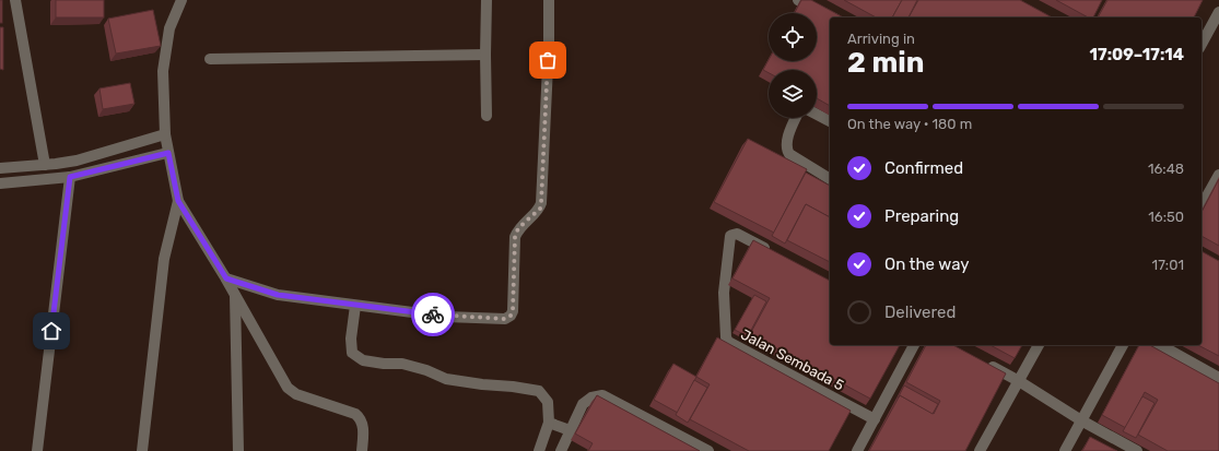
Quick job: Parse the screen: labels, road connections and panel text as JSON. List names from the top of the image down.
{
  "streets": {
    "street": ["Jalan Sembada 5"]
  },
  "page": {
    "heading": ["2 min", "Arriving in", "17:09–17:14"],
    "bar": "On the way · 180 m",
    "list": [
      ["Confirmed", "16:48"],
      ["Preparing", "16:50"],
      ["On the way", "17:01"],
      "Delivered"
    ]
  }
}
